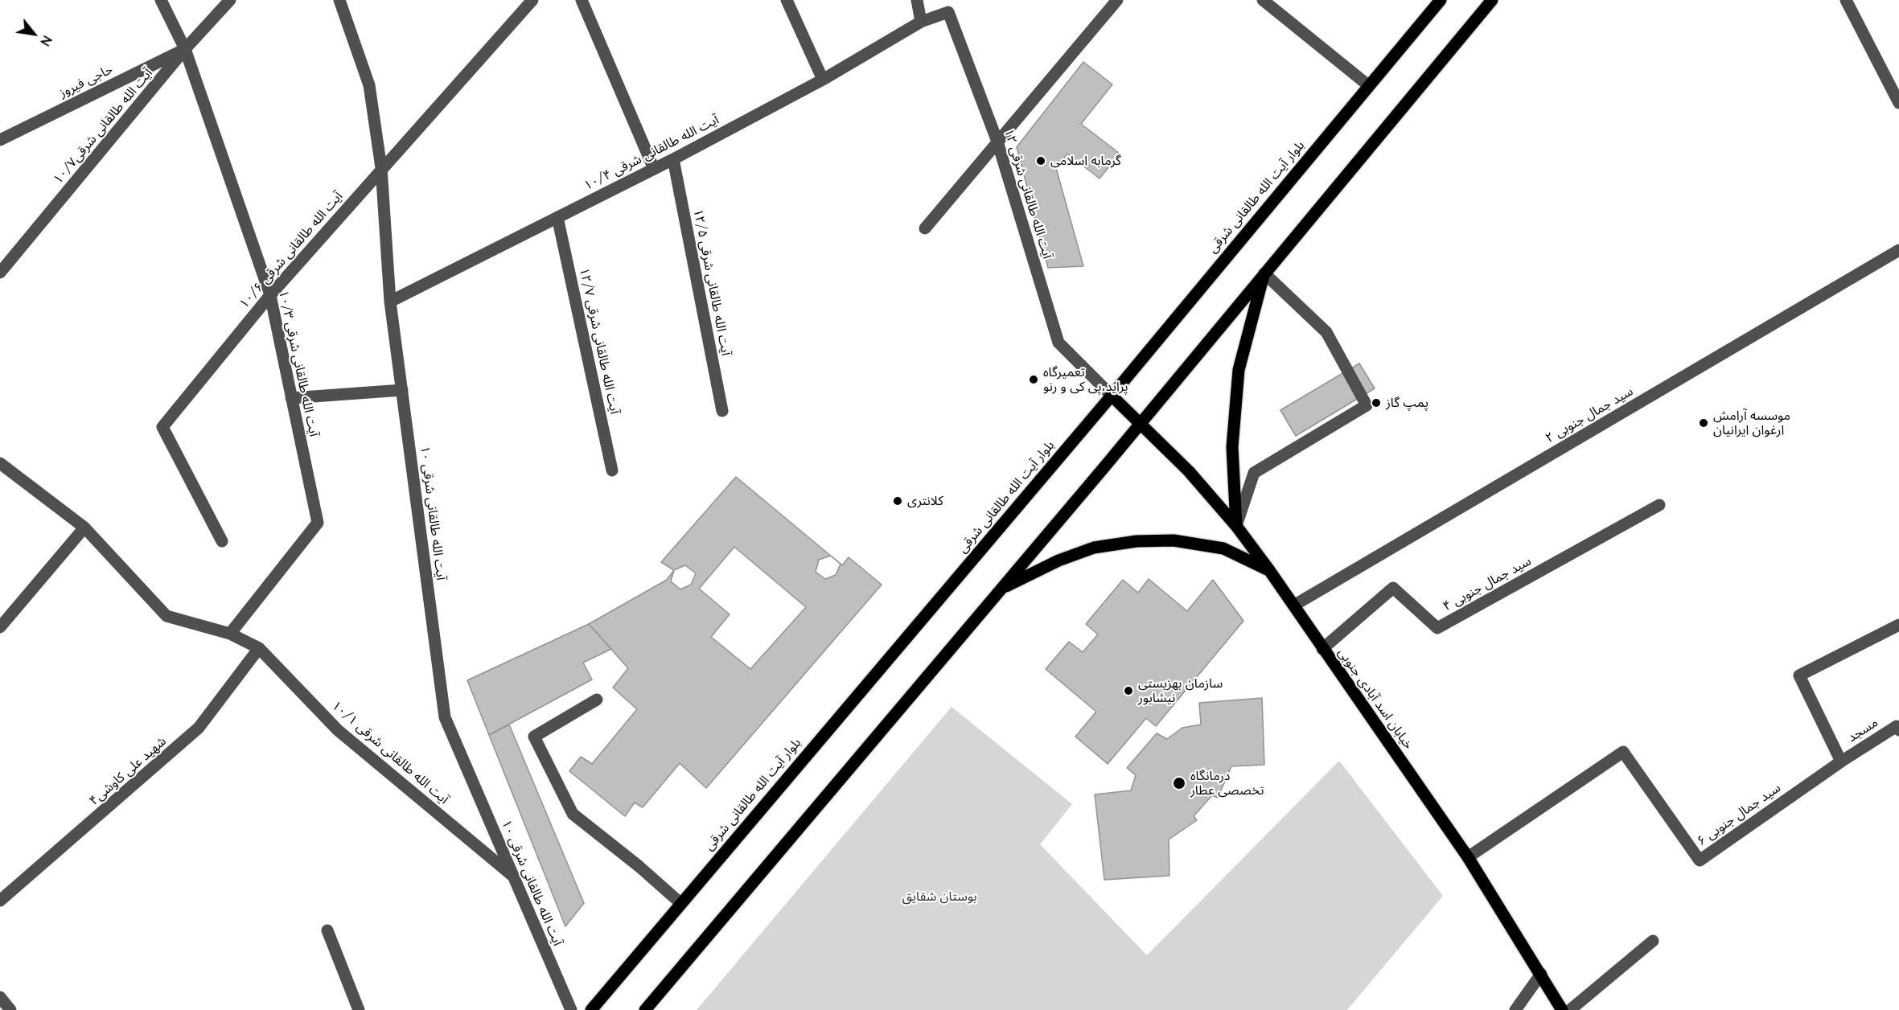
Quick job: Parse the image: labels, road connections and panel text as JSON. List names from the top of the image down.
{
  "streets": {
    "main road": ["بلوار آیت الله طالقانی شرقی", "خیابان اسد آبادی جنوبی"],
    "street": [
      "حاجی فیروز",
      "آیت الله طالقانی شرقی۱۰/۷",
      "آیت الله طالقانی شرقی ۱۰/۴",
      "آیت الله طالقانی شرقی ۱۲",
      "آیت الله طالقانی شرقی ۱۰/۶",
      "آیت الله طالقانی شرقی ۱۲/۵",
      "آیت الله طالقانی شرقی ۱۲/۷",
      "آیت الله طالقانی شرقی ۱۰/۳",
      "سید جمال جنوبی ۲",
      "آیت الله طالقانی شرقی ۱۰",
      "سید جمال جنوبی ۴",
      "مسجد",
      "آیت الله طالقانی شرقی ۱۰/۱",
      "شهید علی کاوشی۴",
      "سید جمال جنوبی ۶"
    ]
  },
  "crossings": [
    ["حاجی فیروز", "آیت الله طالقانی شرقی۱۰/۷"],
    ["حاجی فیروز", "آیت الله طالقانی شرقی ۱۰/۳"],
    ["آیت الله طالقانی شرقی۱۰/۷", "آیت الله طالقانی شرقی ۱۰/۳"],
    ["آیت الله طالقانی شرقی ۱۰/۴", "آیت الله طالقانی شرقی ۱۲"],
    ["آیت الله طالقانی شرقی ۱۰/۴", "آیت الله طالقانی شرقی ۱۲/۵"],
    ["آیت الله طالقانی شرقی ۱۰/۴", "آیت الله طالقانی شرقی ۱۲/۷"],
    ["آیت الله طالقانی شرقی ۱۰/۴", "آیت الله طالقانی شرقی ۱۰"],
    ["آیت الله طالقانی شرقی ۱۲", "بلوار آیت الله طالقانی شرقی"],
    ["آیت الله طالقانی شرقی ۱۲", "خیابان اسد آبادی جنوبی"],
    ["بلوار آیت الله طالقانی شرقی", "خیابان اسد آبادی جنوبی"],
    ["آیت الله طالقانی شرقی ۱۰/۶", "آیت الله طالقانی شرقی ۱۰/۳"],
    ["آیت الله طالقانی شرقی ۱۰/۶", "آیت الله طالقانی شرقی ۱۰"],
    ["آیت الله طالقانی شرقی ۱۰/۳", "آیت الله طالقانی شرقی ۱۰/۱"],
    ["سید جمال جنوبی ۲", "خیابان اسد آبادی جنوبی"],
    ["آیت الله طالقانی شرقی ۱۰", "آیت الله طالقانی شرقی ۱۰/۱"],
    ["سید جمال جنوبی ۴", "خیابان اسد آبادی جنوبی"],
    ["خیابان اسد آبادی جنوبی", "سید جمال جنوبی ۶"],
    ["مسجد", "سید جمال جنوبی ۶"],
    ["آیت الله طالقانی شرقی ۱۰/۱", "شهید علی کاوشی۴"]
  ],
  "parks": ["بوستان شقایق"],
  "places": [
    "گرمابه اسلامی",
    "تعمیرگاه پراید،پی کی و رنو",
    "پمپ گاز",
    "موسسه آرامش ارغوان ایرانیان",
    "کلانتری",
    "سازمان بهزیستی نیشابور",
    "درمانگاه تخصصی عطار"
  ],
  "north": "bottom right"
}
